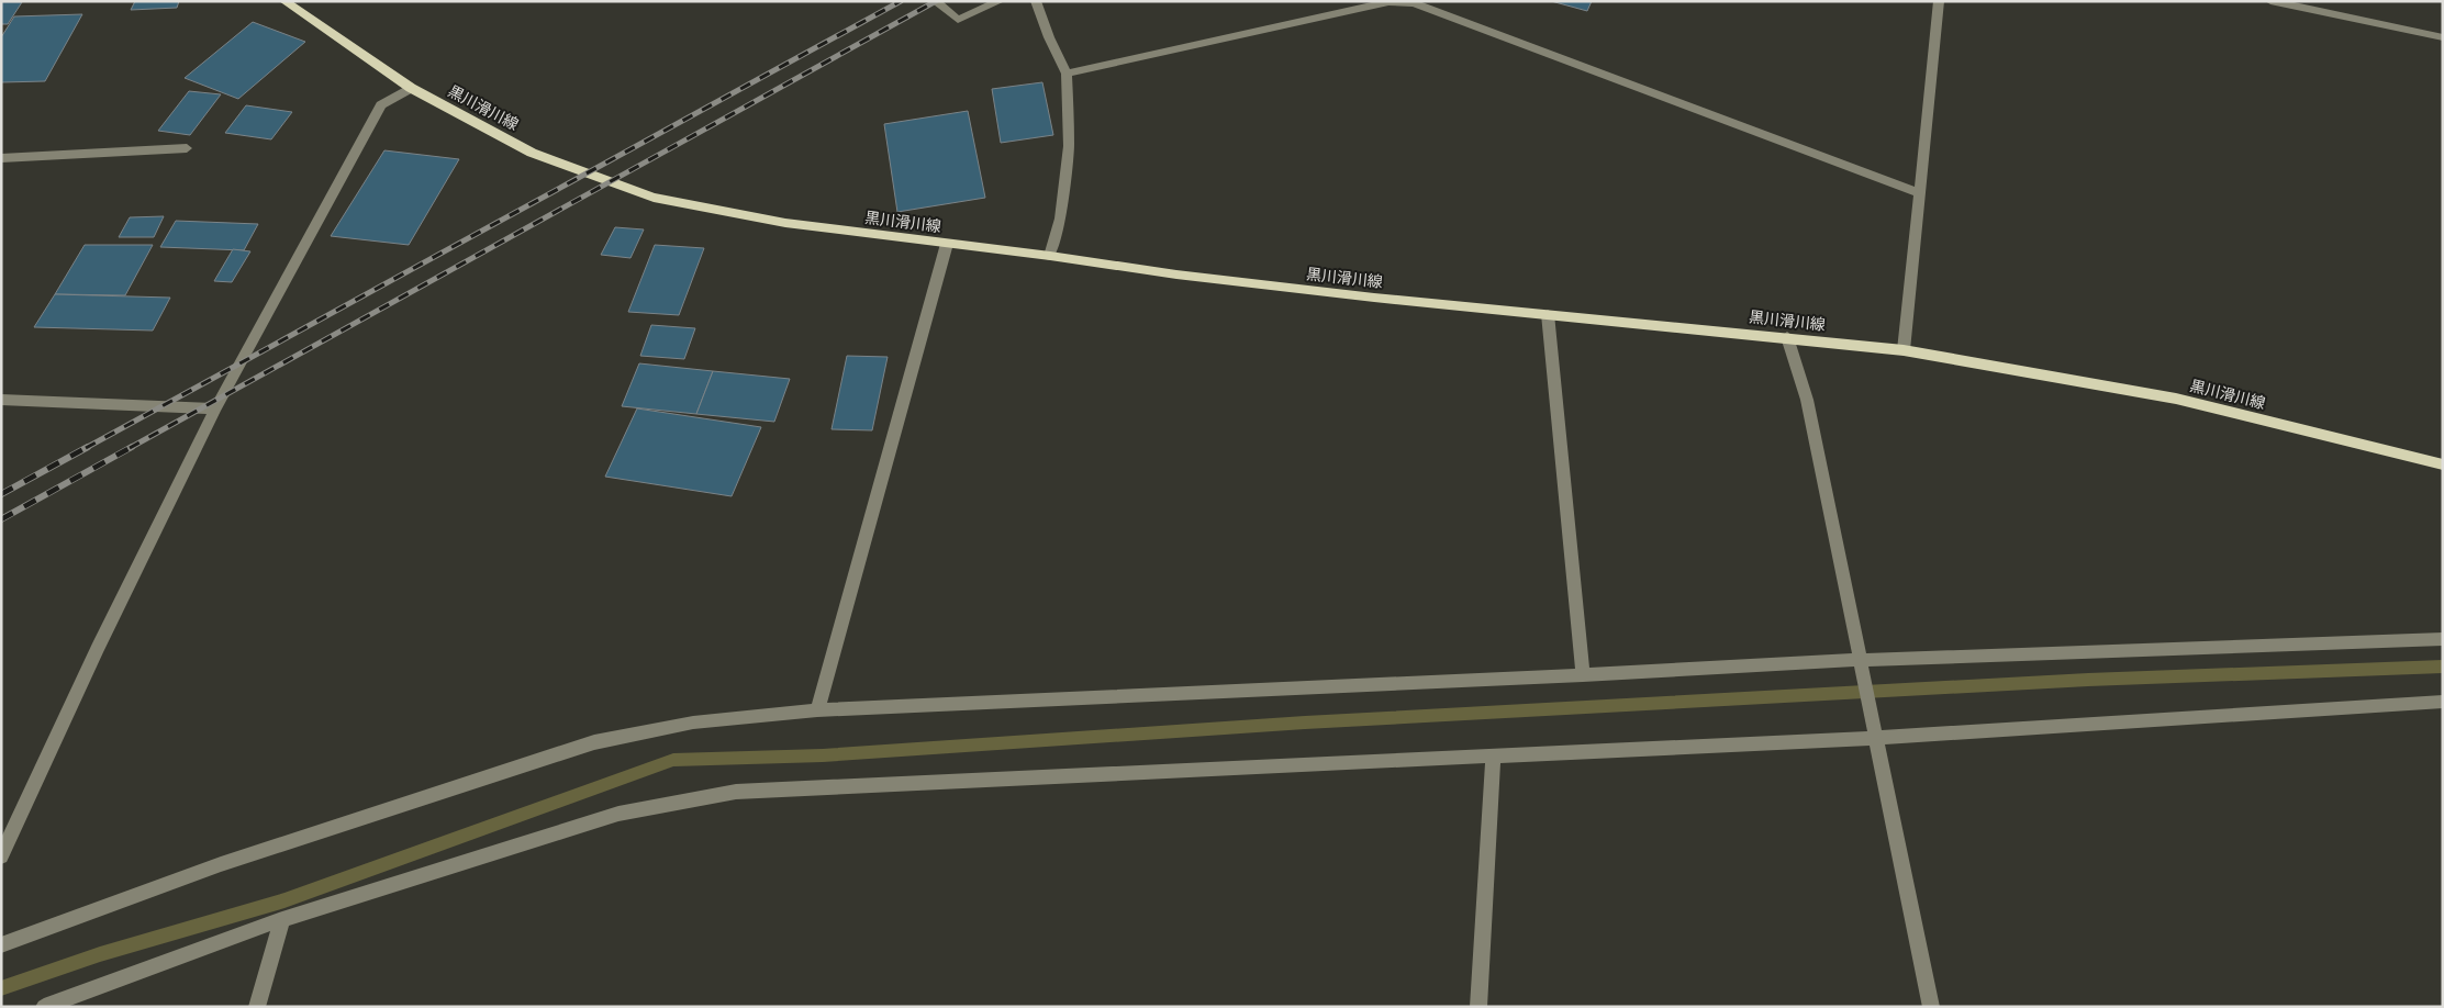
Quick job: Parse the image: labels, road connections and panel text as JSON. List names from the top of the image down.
{
  "streets": {
    "main road": ["黒川滑川線"]
  }
}
